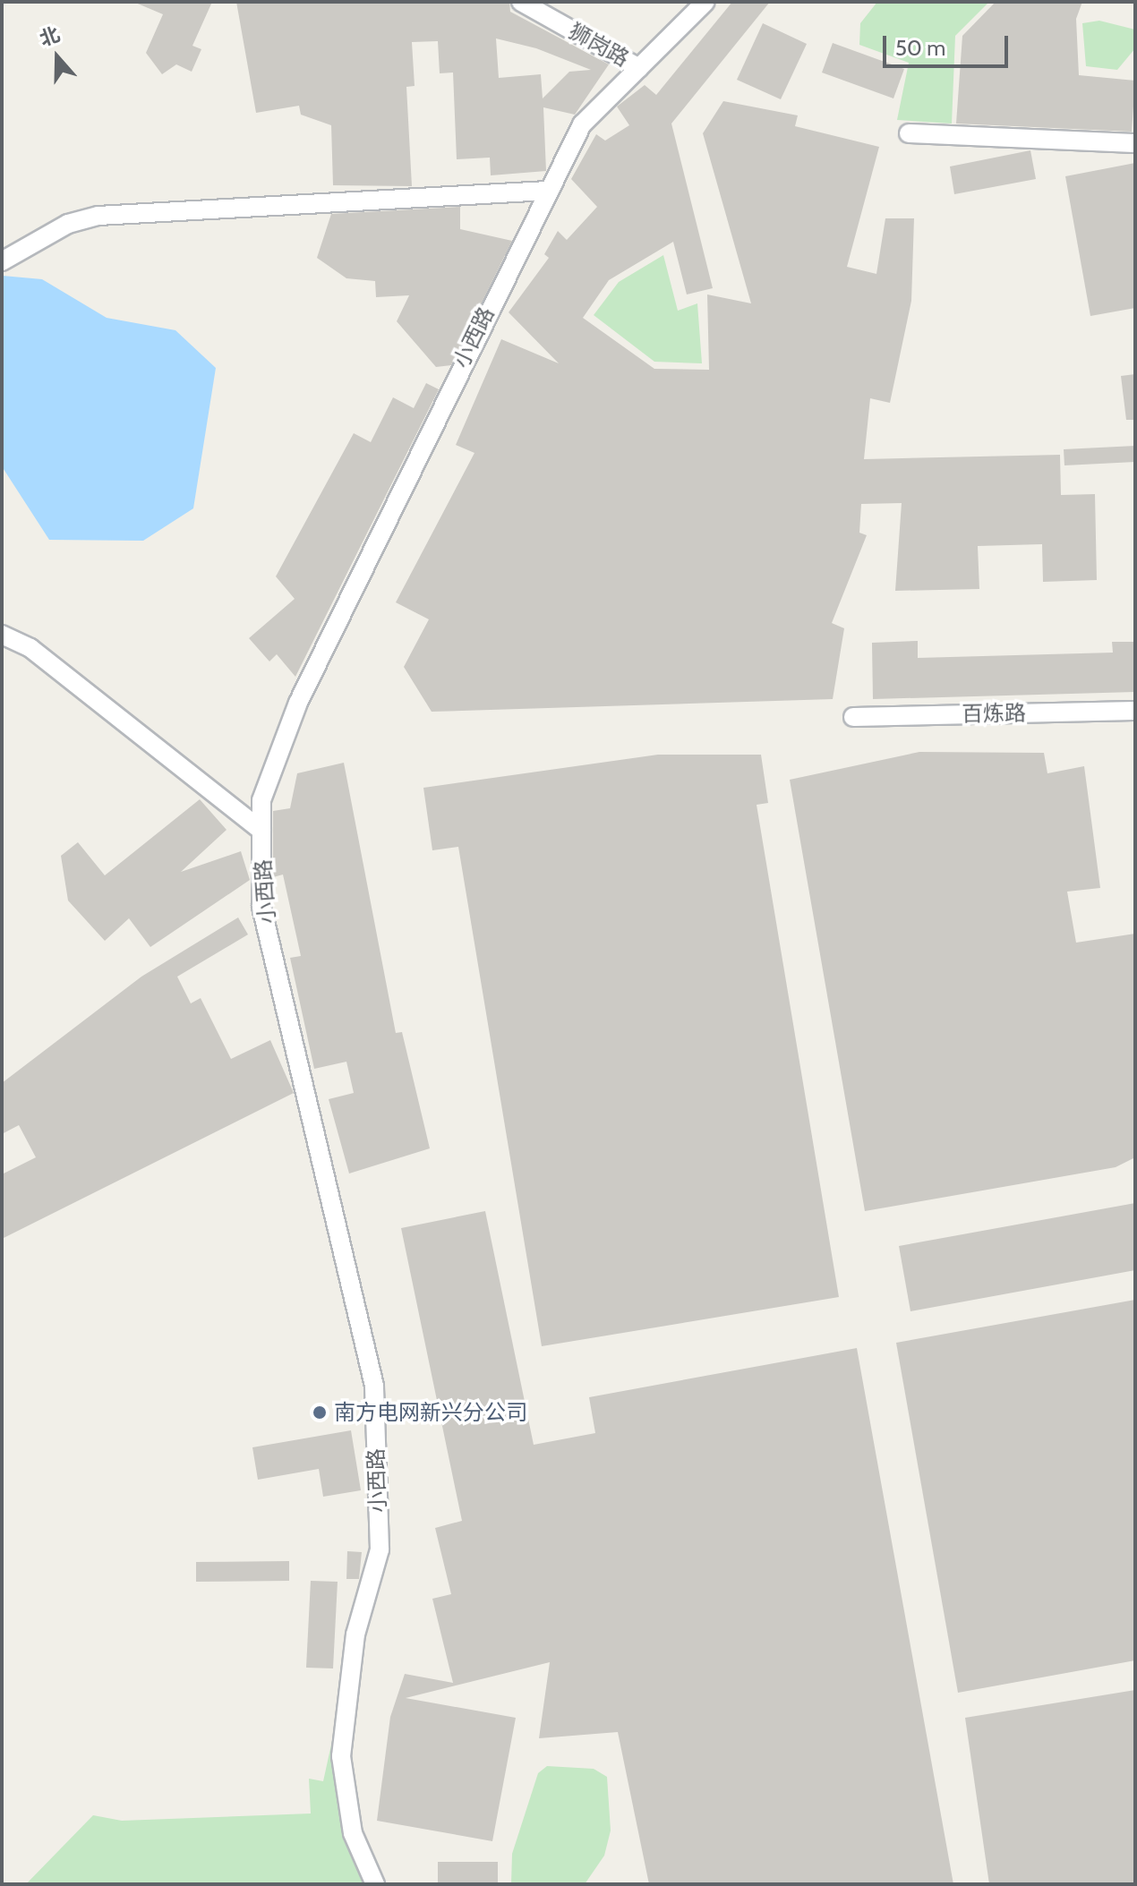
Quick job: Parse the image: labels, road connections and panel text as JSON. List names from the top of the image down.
{
  "streets": {
    "street": ["狮岗路", "小西路", "百炼路"]
  },
  "crossings": [
    ["狮岗路", "小西路"]
  ],
  "places": ["南方电网新兴分公司"],
  "scale_bar": "50 m",
  "north": "top"
}
